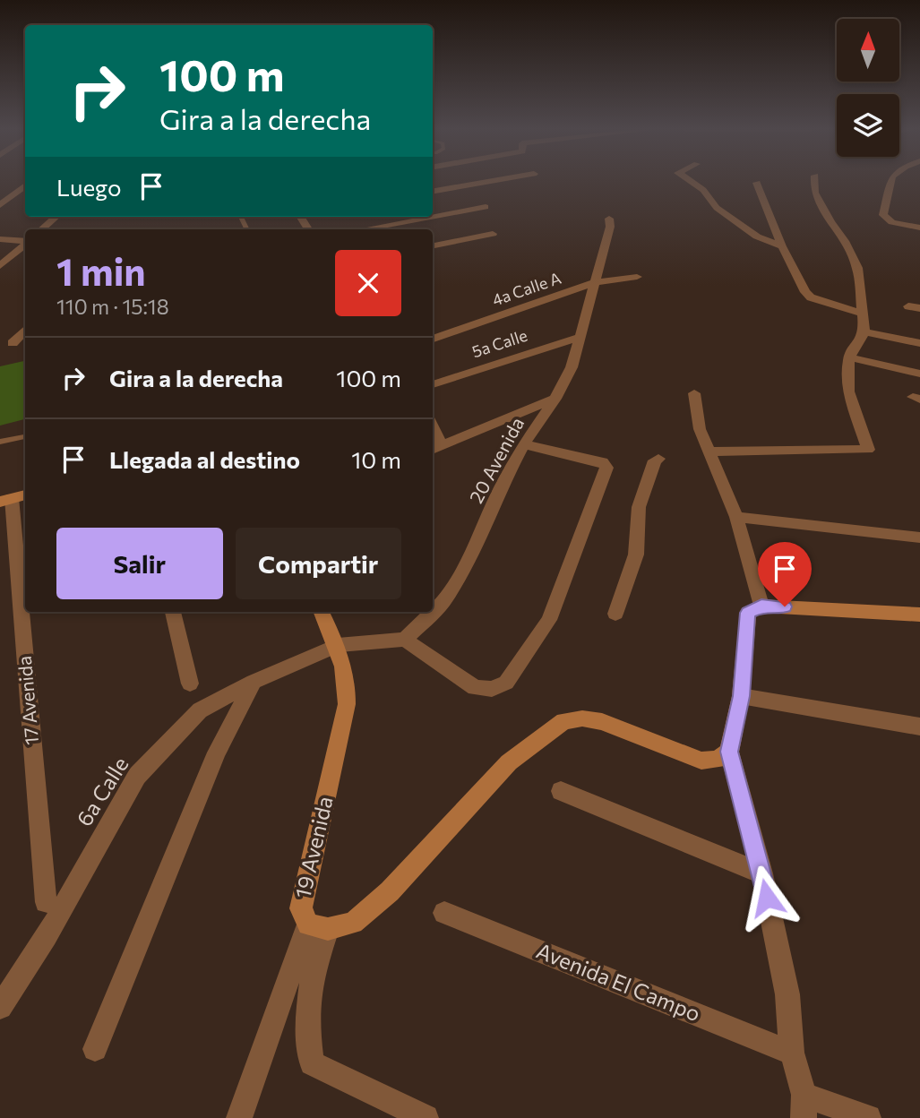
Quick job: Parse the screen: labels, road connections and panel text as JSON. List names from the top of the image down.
{
  "streets": {
    "street": [
      "4a Calle A",
      "5a Calle",
      "20 Avenida",
      "17 Avenida",
      "6a Calle",
      "19 Avenida",
      "Avenida El Campo"
    ]
  },
  "crossings": [
    ["4a Calle A", "20 Avenida"],
    ["5a Calle", "20 Avenida"],
    ["6a Calle", "19 Avenida"]
  ],
  "north": "top",
  "page": {
    "turn": ["100 m", "Gira a la derecha"],
    "then": "Luego",
    "heading": ["1 min", "110 m · 15:18"],
    "list": [
      {
        "name": "Gira a la derecha",
        "value": "100 m"
      },
      {
        "name": "Llegada al destino",
        "value": "10 m"
      }
    ],
    "buttons": ["Salir", "Compartir"]
  }
}
